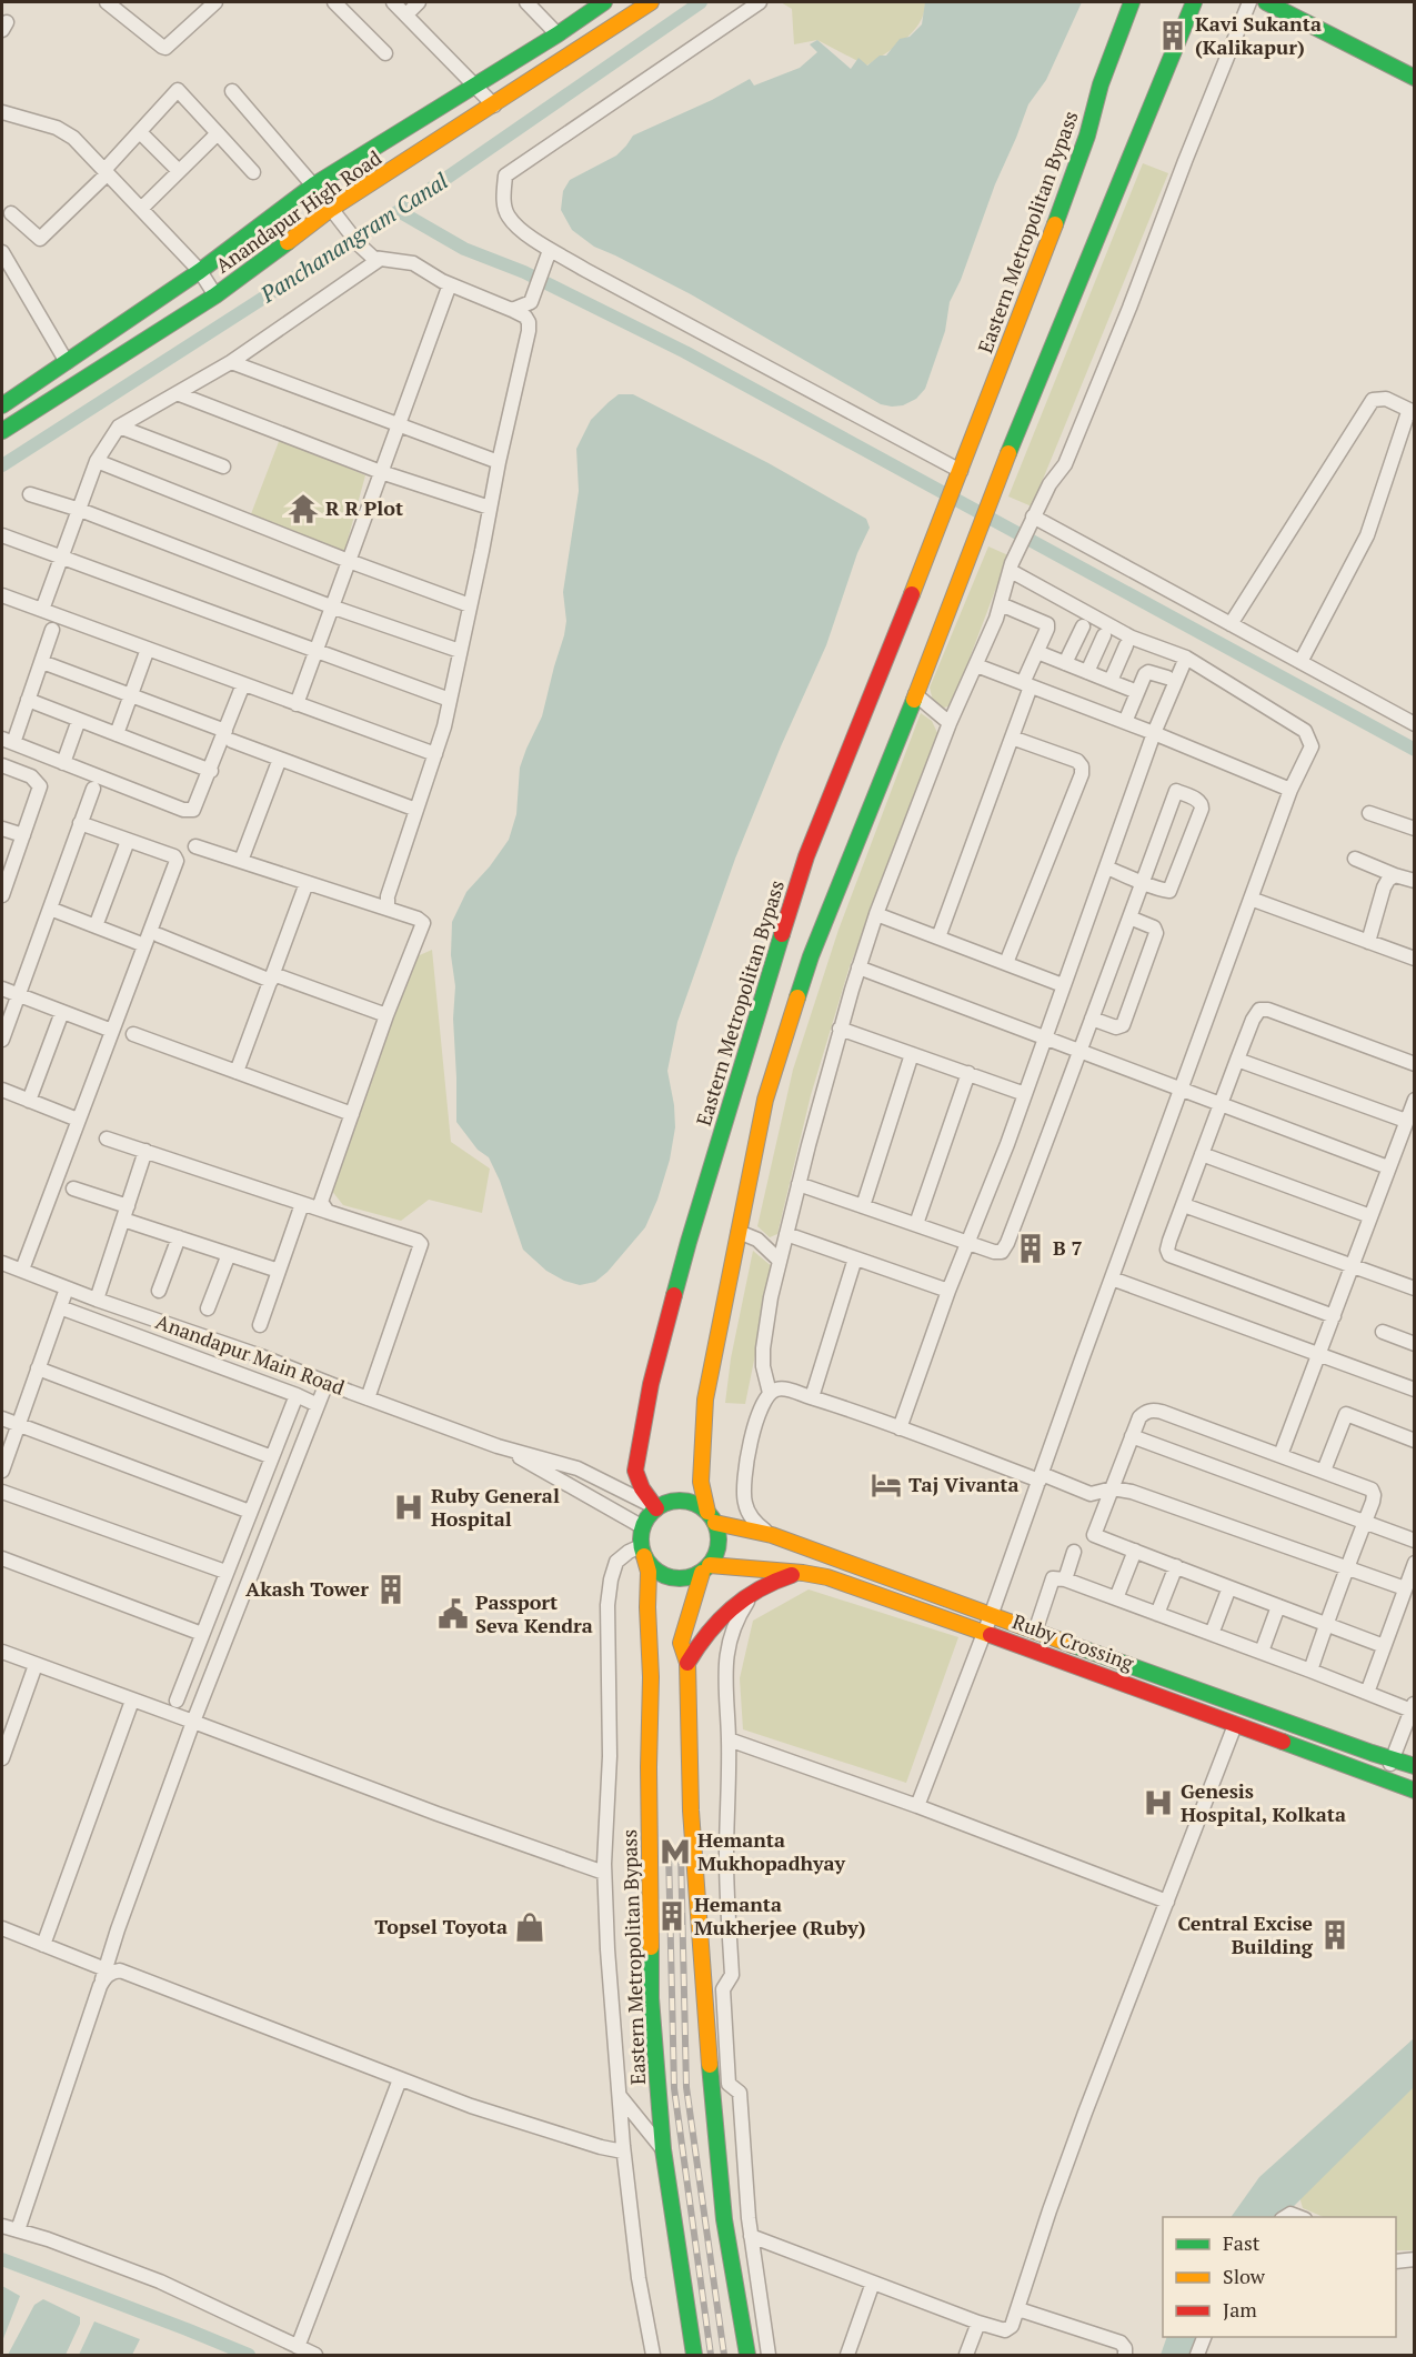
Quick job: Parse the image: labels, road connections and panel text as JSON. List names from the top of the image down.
{
  "streets": {
    "main road": ["Anandapur High Road", "Eastern Metropolitan Bypass", "Ruby Crossing"],
    "street": ["Anandapur Main Road"]
  },
  "crossings": [
    ["Eastern Metropolitan Bypass", "Anandapur Main Road"],
    ["Eastern Metropolitan Bypass", "Ruby Crossing"],
    ["Anandapur Main Road", "Ruby Crossing"]
  ],
  "water": ["Panchanangram Canal"],
  "places": {
    "building": [
      "Kavi Sukanta (Kalikapur)",
      "B 7",
      "Akash Tower",
      "Hemanta Mukherjee (Ruby)",
      "Central Excise Building"
    ],
    "temple": ["R R Plot"],
    "hotel": ["Taj Vivanta"],
    "hospital": ["Ruby General Hospital", "Genesis Hospital, Kolkata"],
    "public building": ["Passport Seva Kendra"],
    "metro station": ["Hemanta Mukhopadhyay"],
    "shop": ["Topsel Toyota"]
  },
  "legend": ["Fast", "Slow", "Jam"]
}
